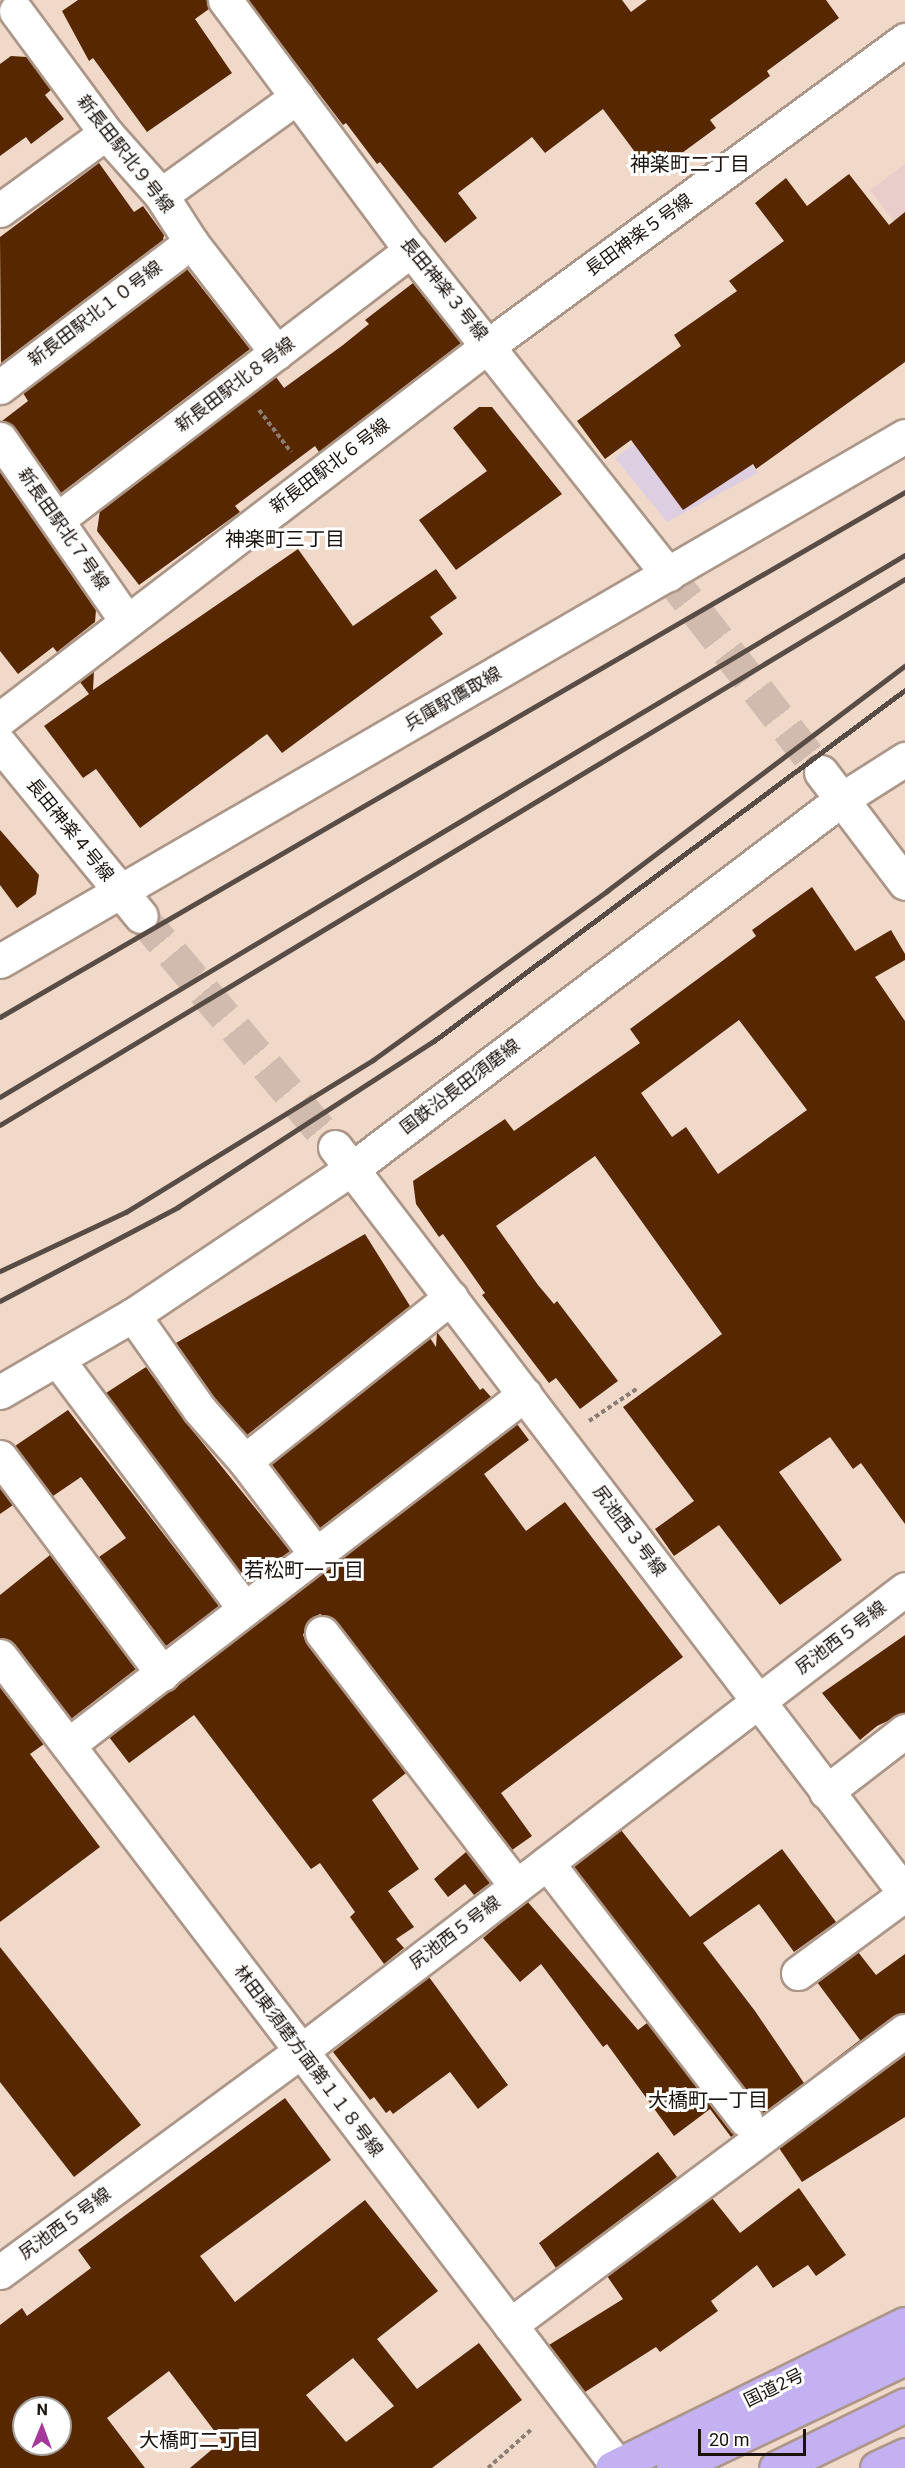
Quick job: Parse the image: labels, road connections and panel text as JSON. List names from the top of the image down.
{
  "streets": {
    "highway": ["国道2号"],
    "street": [
      "新長田駅北９号線",
      "長田神楽５号線",
      "長田神楽３号線",
      "新長田駅北１０号線",
      "新長田駅北８号線",
      "新長田駅北６号線",
      "新長田駅北７号線",
      "兵庫駅鷹取線",
      "長田神楽４号線",
      "国鉄沿長田須磨線",
      "尻池西３号線",
      "尻池西５号線",
      "林田東須磨方面第１１８号線"
    ]
  },
  "crossings": [
    ["新長田駅北９号線", "新長田駅北１０号線"],
    ["新長田駅北９号線", "新長田駅北８号線"],
    ["長田神楽５号線", "長田神楽３号線"],
    ["長田神楽５号線", "新長田駅北６号線"],
    ["長田神楽３号線", "新長田駅北８号線"],
    ["長田神楽３号線", "新長田駅北６号線"],
    ["長田神楽３号線", "兵庫駅鷹取線"],
    ["新長田駅北８号線", "新長田駅北７号線"],
    ["新長田駅北６号線", "新長田駅北７号線"],
    ["兵庫駅鷹取線", "長田神楽４号線"],
    ["国鉄沿長田須磨線", "尻池西３号線"],
    ["尻池西３号線", "尻池西５号線"],
    ["尻池西５号線", "林田東須磨方面第１１８号線"],
    ["林田東須磨方面第１１８号線", "国道2号"]
  ],
  "districts": [
    "神楽町二丁目",
    "神楽町三丁目",
    "若松町一丁目",
    "大橋町一丁目",
    "大橋町二丁目"
  ],
  "scale_bar": "20 m",
  "north": "top"
}
